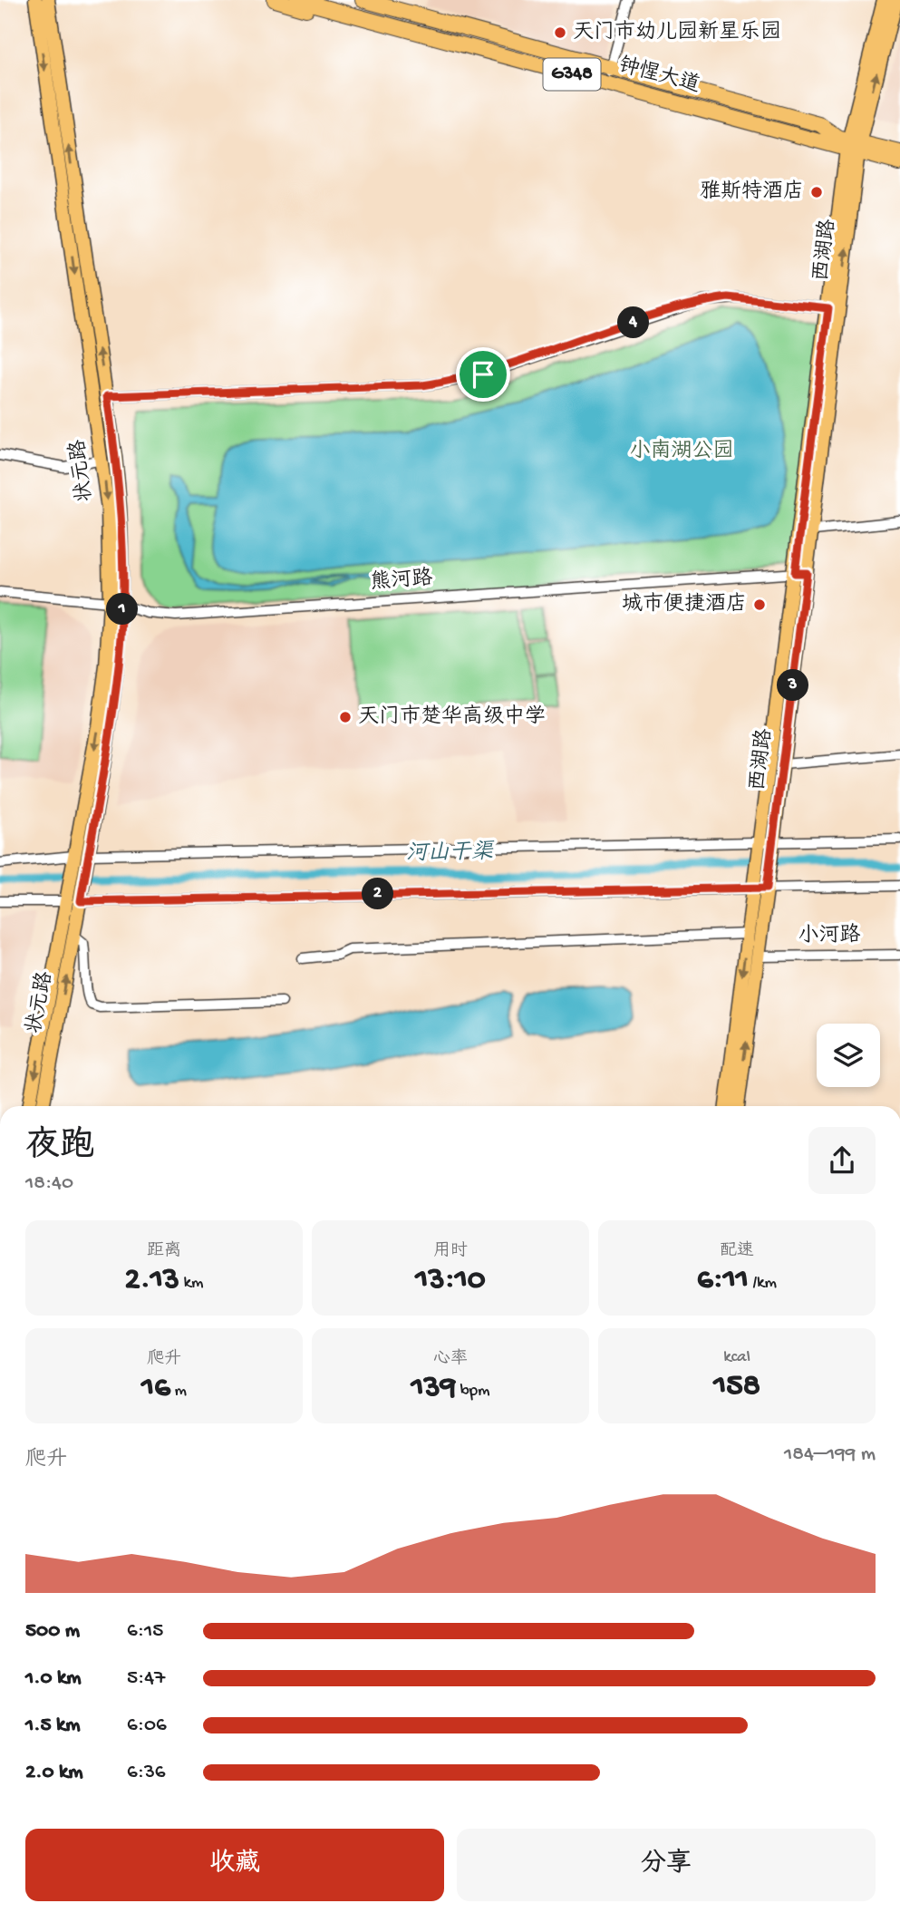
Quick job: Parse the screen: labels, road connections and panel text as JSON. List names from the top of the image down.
{
  "streets": {
    "highway": ["G348", "钟惺大道"],
    "main road": ["西湖路", "状元路"],
    "street": ["熊河路", "小河路"]
  },
  "crossings": [
    ["钟惺大道", "西湖路"],
    ["西湖路", "熊河路"],
    ["状元路", "熊河路"]
  ],
  "water": ["河山干渠"],
  "parks": ["小南湖公园"],
  "places": [
    "天门市幼儿园新星乐园",
    "雅斯特酒店",
    "城市便捷酒店",
    "天门市楚华高级中学"
  ],
  "page": {
    "pins": [
      "4",
      "1",
      "3",
      "2"
    ],
    "heading": ["夜跑", "18:40"],
    "stats": [
      ["距离", "2.13 km"],
      ["用时", "13:10"],
      ["配速", "6:11 /km"],
      ["爬升", "16 m"],
      ["心率", "139 bpm"],
      ["kcal", "158"]
    ],
    "chart": ["爬升", "184–199 m"],
    "list": [
      {
        "name": "500 m",
        "note": "6:15"
      },
      {
        "name": "1.0 km",
        "note": "5:47"
      },
      {
        "name": "1.5 km",
        "note": "6:06"
      },
      {
        "name": "2.0 km",
        "note": "6:36"
      }
    ],
    "buttons": ["收藏", "分享"]
  }
}
